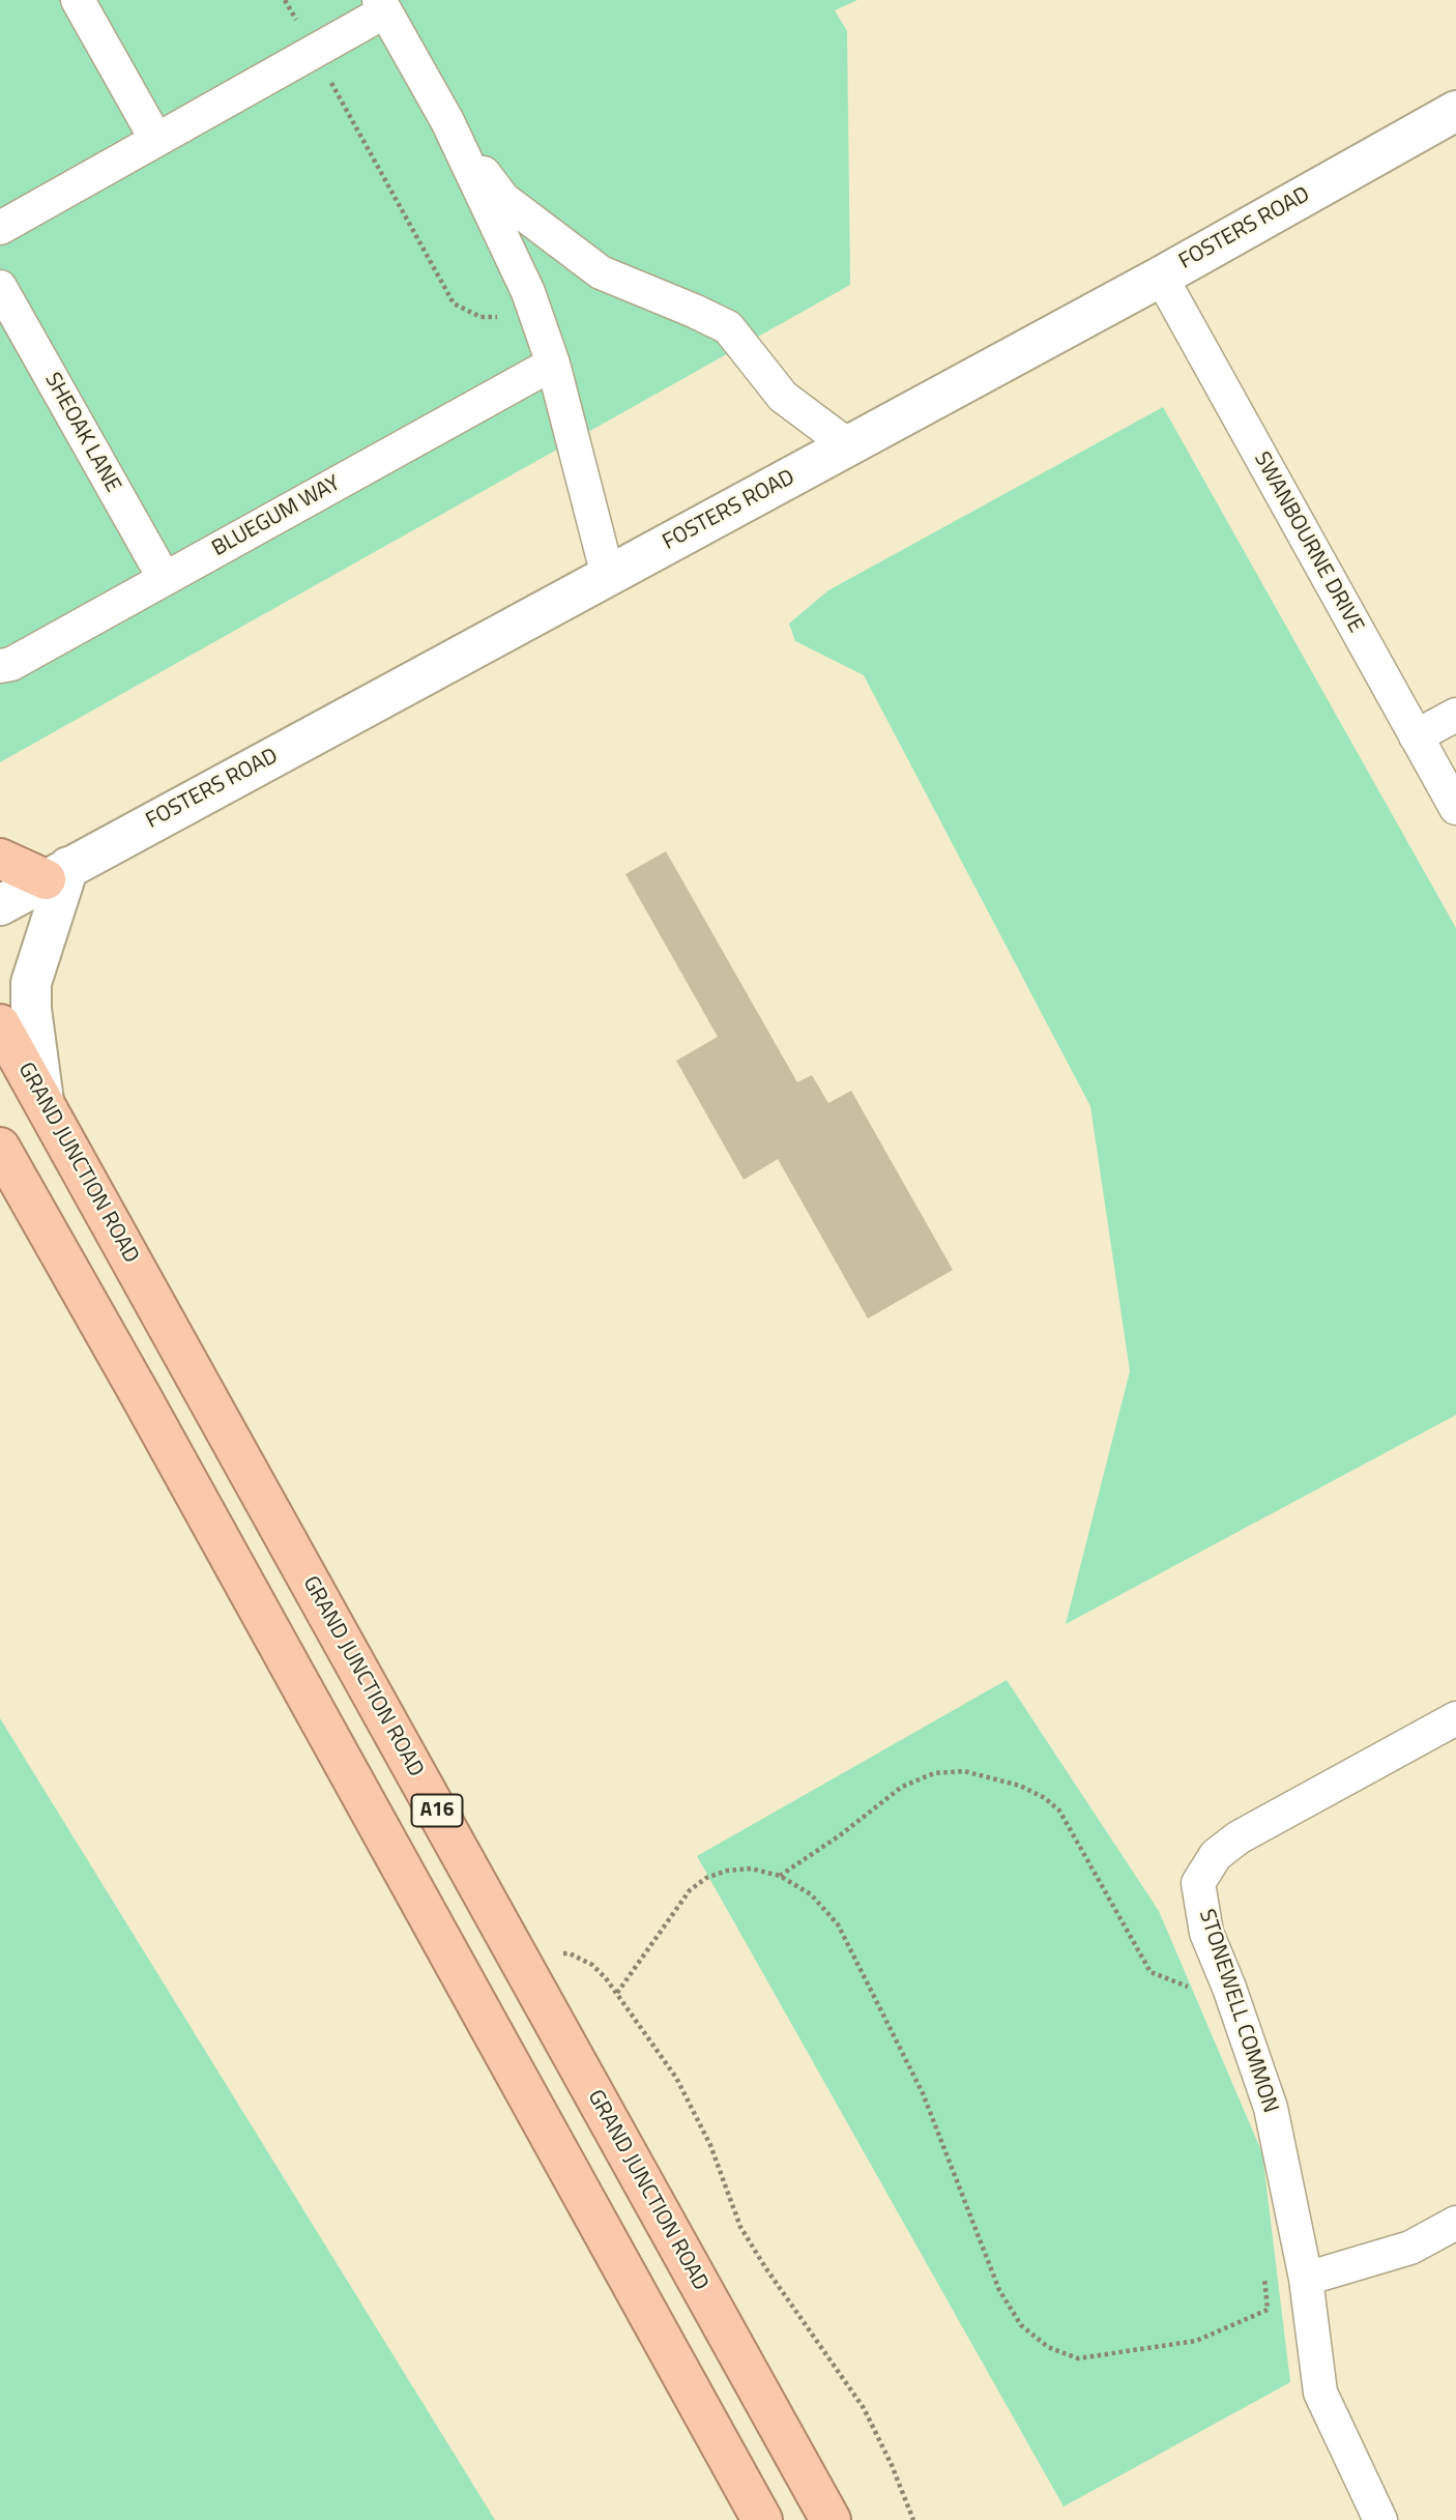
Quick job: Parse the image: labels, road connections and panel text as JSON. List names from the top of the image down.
{
  "streets": {
    "highway": ["GRAND JUNCTION ROAD", "A16"],
    "main road": ["FOSTERS ROAD"],
    "street": [
      "SHEOAK LANE",
      "BLUEGUM WAY",
      "SWANBOURNE DRIVE",
      "STONEWELL COMMON"
    ]
  },
  "crossings": [
    ["FOSTERS ROAD", "SWANBOURNE DRIVE"],
    ["SHEOAK LANE", "BLUEGUM WAY"]
  ]
}
